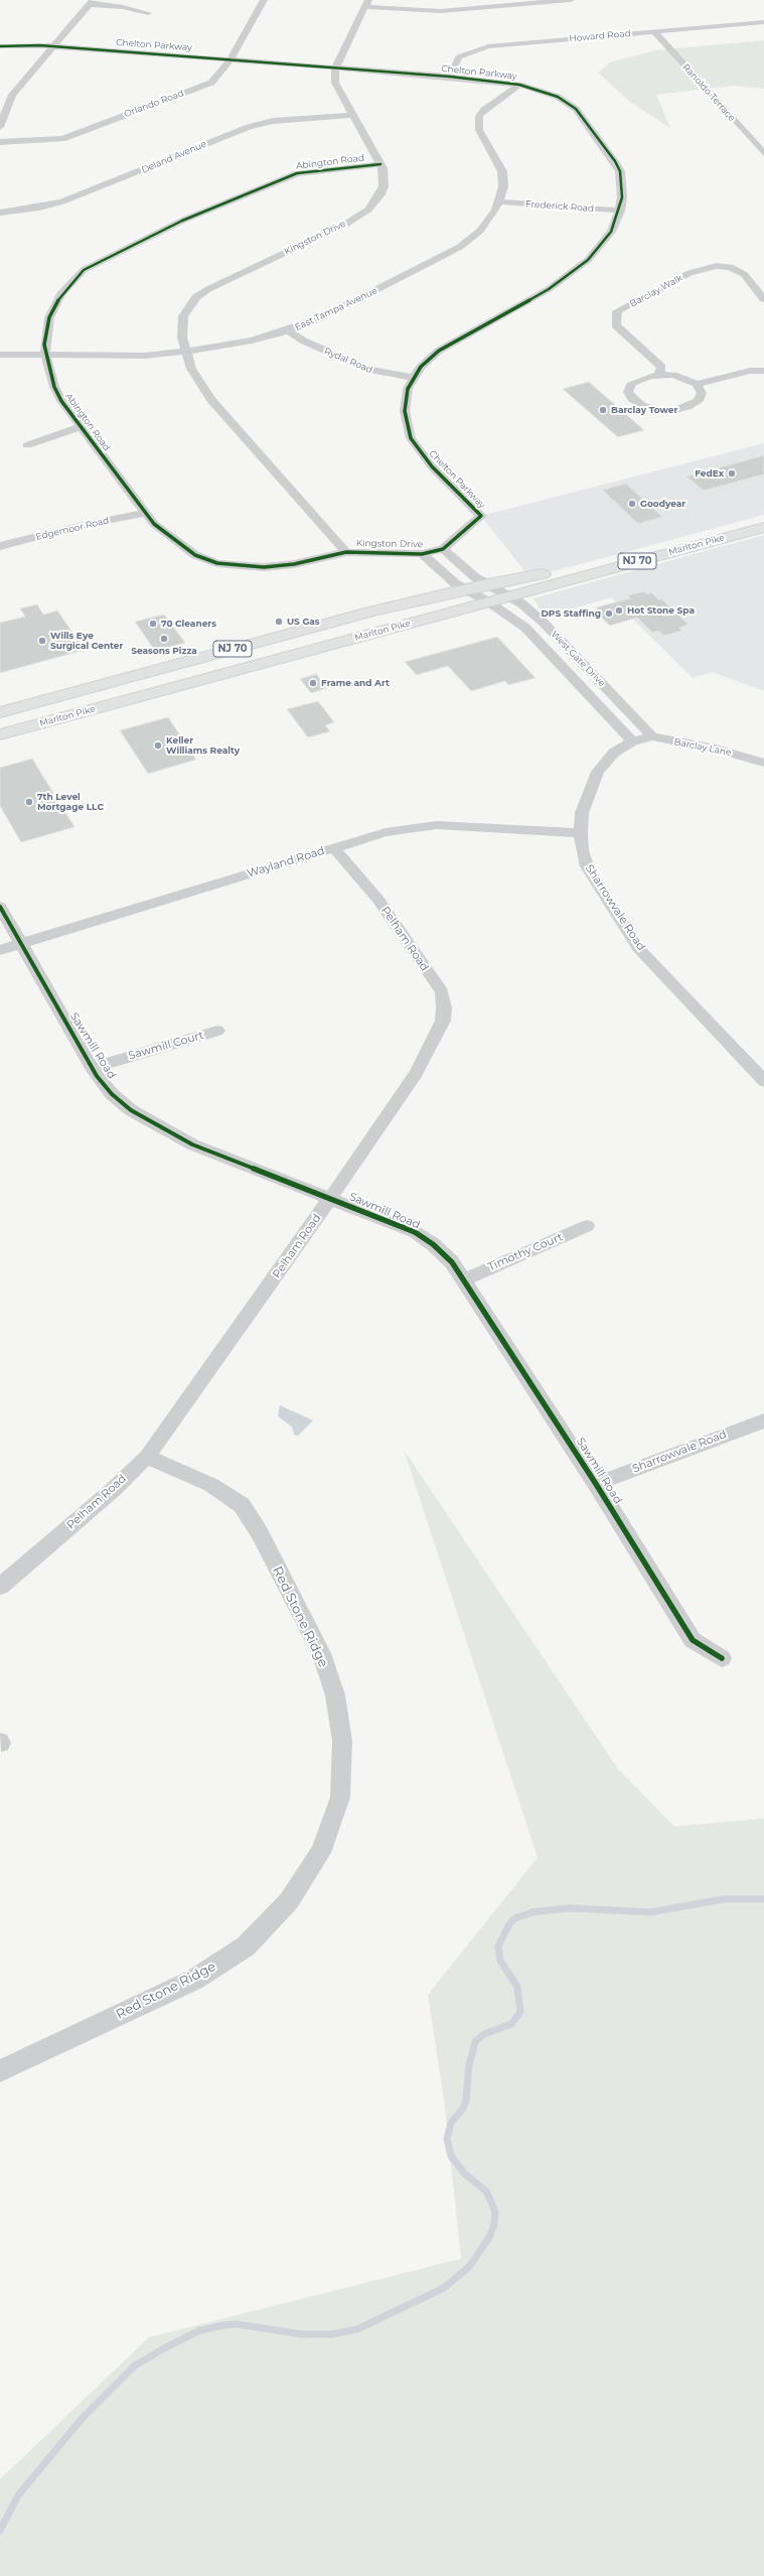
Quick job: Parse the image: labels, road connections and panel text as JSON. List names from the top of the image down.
{
  "streets": {
    "highway": ["Marlton Pike", "NJ 70"],
    "street": [
      "Howard Road",
      "Chelton Parkway",
      "Ranoldo Terrace",
      "Orlando Road",
      "Deland Avenue",
      "Abington Road",
      "Frederick Road",
      "Kingston Drive",
      "Barclay Walk",
      "East Tampa Avenue",
      "Rydal Road",
      "Edgemoor Road",
      "West Gate Drive",
      "Barclay Lane",
      "Wayland Road",
      "Sharrowvale Road",
      "Pelham Road",
      "Sawmill Road",
      "Sawmill Court",
      "Timothy Court",
      "Red Stone Ridge"
    ]
  },
  "crossings": [
    ["Howard Road", "Chelton Parkway"],
    ["Howard Road", "Ranoldo Terrace"],
    ["Chelton Parkway", "Orlando Road"],
    ["Chelton Parkway", "Frederick Road"],
    ["Chelton Parkway", "Kingston Drive"],
    ["Chelton Parkway", "East Tampa Avenue"],
    ["Chelton Parkway", "Rydal Road"],
    ["Deland Avenue", "Kingston Drive"],
    ["Abington Road", "Kingston Drive"],
    ["Abington Road", "East Tampa Avenue"],
    ["Abington Road", "Edgemoor Road"],
    ["Frederick Road", "East Tampa Avenue"],
    ["Kingston Drive", "East Tampa Avenue"],
    ["East Tampa Avenue", "Rydal Road"],
    ["Marlton Pike", "West Gate Drive"],
    ["West Gate Drive", "Barclay Lane"],
    ["West Gate Drive", "Sharrowvale Road"],
    ["Barclay Lane", "Sharrowvale Road"],
    ["Wayland Road", "Sharrowvale Road"],
    ["Wayland Road", "Pelham Road"],
    ["Wayland Road", "Sawmill Road"],
    ["Sharrowvale Road", "Sawmill Road"],
    ["Pelham Road", "Sawmill Road"],
    ["Pelham Road", "Red Stone Ridge"],
    ["Sawmill Road", "Sawmill Court"],
    ["Sawmill Road", "Timothy Court"]
  ],
  "places": [
    "Barclay Tower",
    "FedEx",
    "Goodyear",
    "Hot Stone Spa",
    "DPS Staffing",
    "US Gas",
    "70 Cleaners",
    "Seasons Pizza",
    "Wills Eye Surgical Center",
    "Frame and Art",
    "Keller Williams Realty",
    "7th Level Mortgage LLC"
  ]
}
